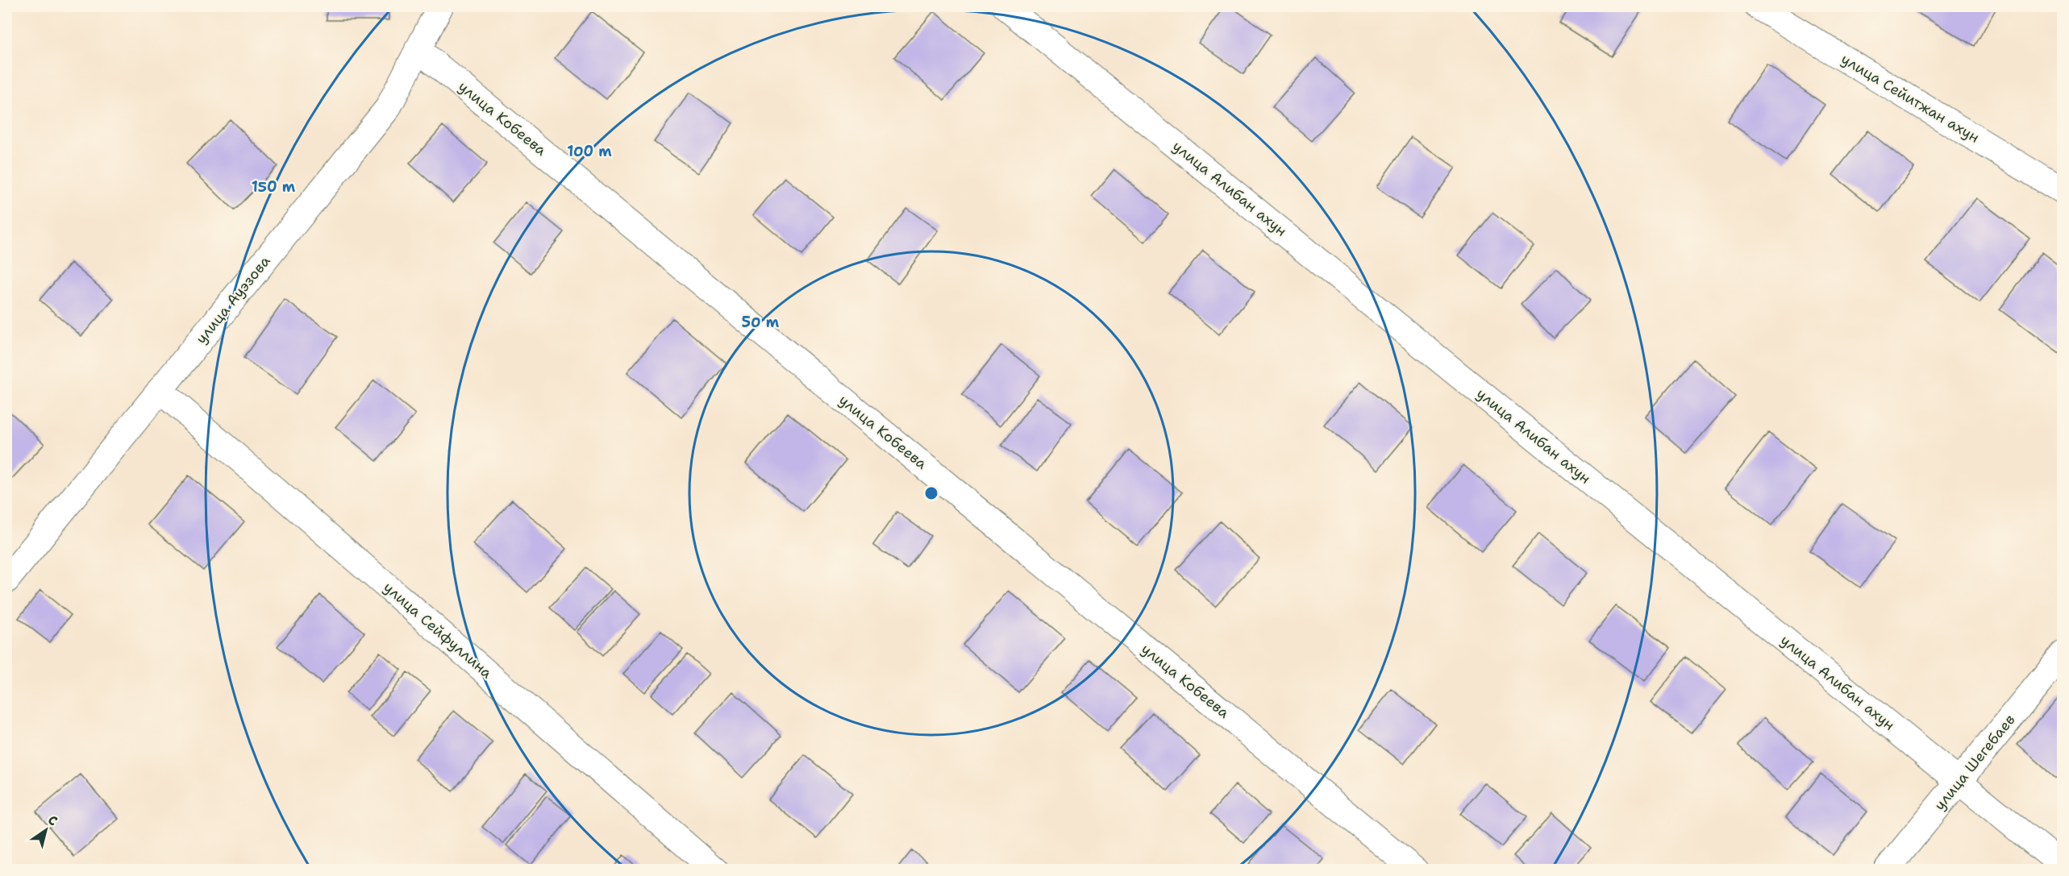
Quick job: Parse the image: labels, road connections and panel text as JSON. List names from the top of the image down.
{
  "streets": {
    "street": [
      "улица Сейитжан ахун",
      "улица Кобеева",
      "улица Алибан ахун",
      "улица Ауэзова",
      "улица Сейфуллина",
      "улица Шегебаев"
    ]
  },
  "crossings": [
    ["улица Кобеева", "улица Ауэзова"],
    ["улица Алибан ахун", "улица Шегебаев"],
    ["улица Ауэзова", "улица Сейфуллина"]
  ],
  "north": "top right",
  "rings": ["100 m", "150 m", "50 m"]
}
